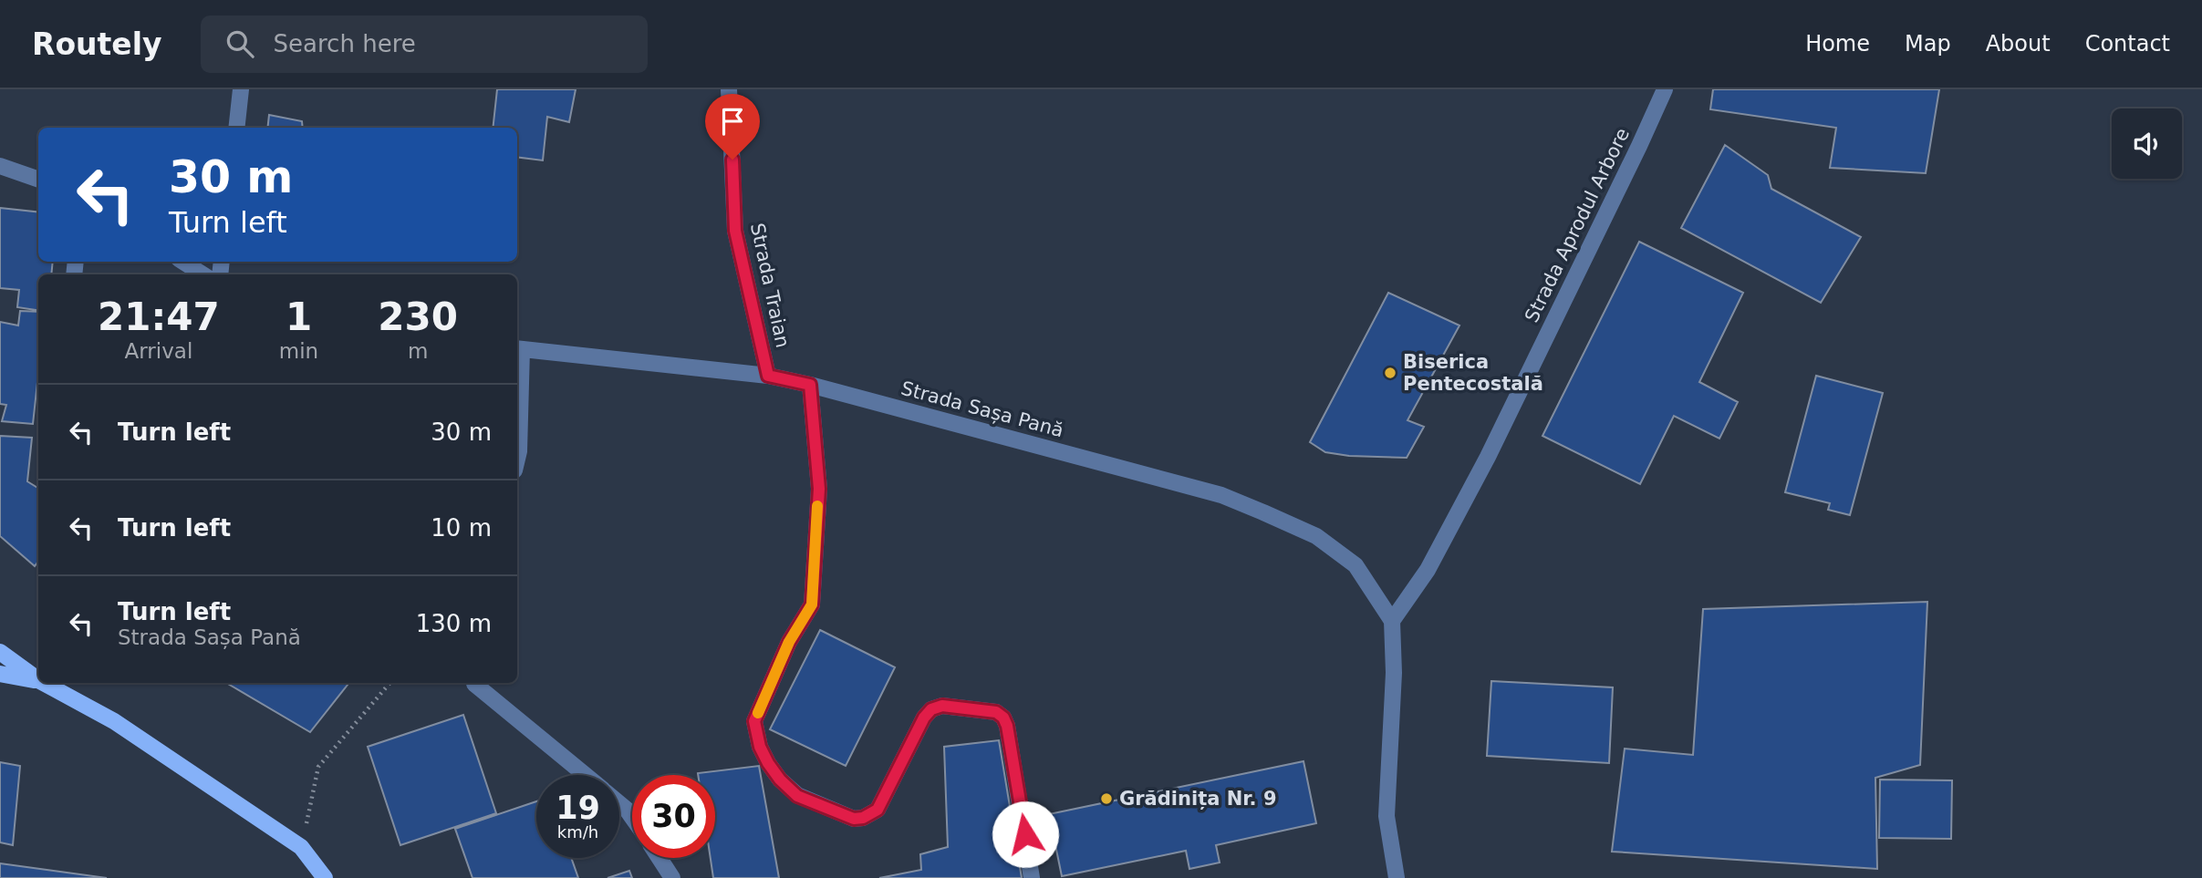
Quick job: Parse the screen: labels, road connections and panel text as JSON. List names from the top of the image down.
{
  "streets": {
    "street": ["Strada Aprodul Arbore", "Strada Traian", "Strada Sașa Pană"]
  },
  "crossings": [
    ["Strada Aprodul Arbore", "Strada Sașa Pană"],
    ["Strada Traian", "Strada Sașa Pană"]
  ],
  "places": ["Biserica Pentecostală", "Grădinița Nr. 9"],
  "page": {
    "header": "Routely",
    "search": "Search here",
    "nav": [
      "Home",
      "Map",
      "About",
      "Contact"
    ],
    "turn": ["30 m", "Turn left"],
    "eta": [
      "21:47",
      "Arrival",
      "1",
      "min",
      "230",
      "m"
    ],
    "list": [
      {
        "name": "Turn left",
        "value": "30 m"
      },
      {
        "name": "Turn left",
        "value": "10 m"
      },
      {
        "name": "Turn left",
        "note": "Strada Sașa Pană",
        "value": "130 m"
      }
    ],
    "speed": "19 km/h",
    "limit": "30"
  }
}
